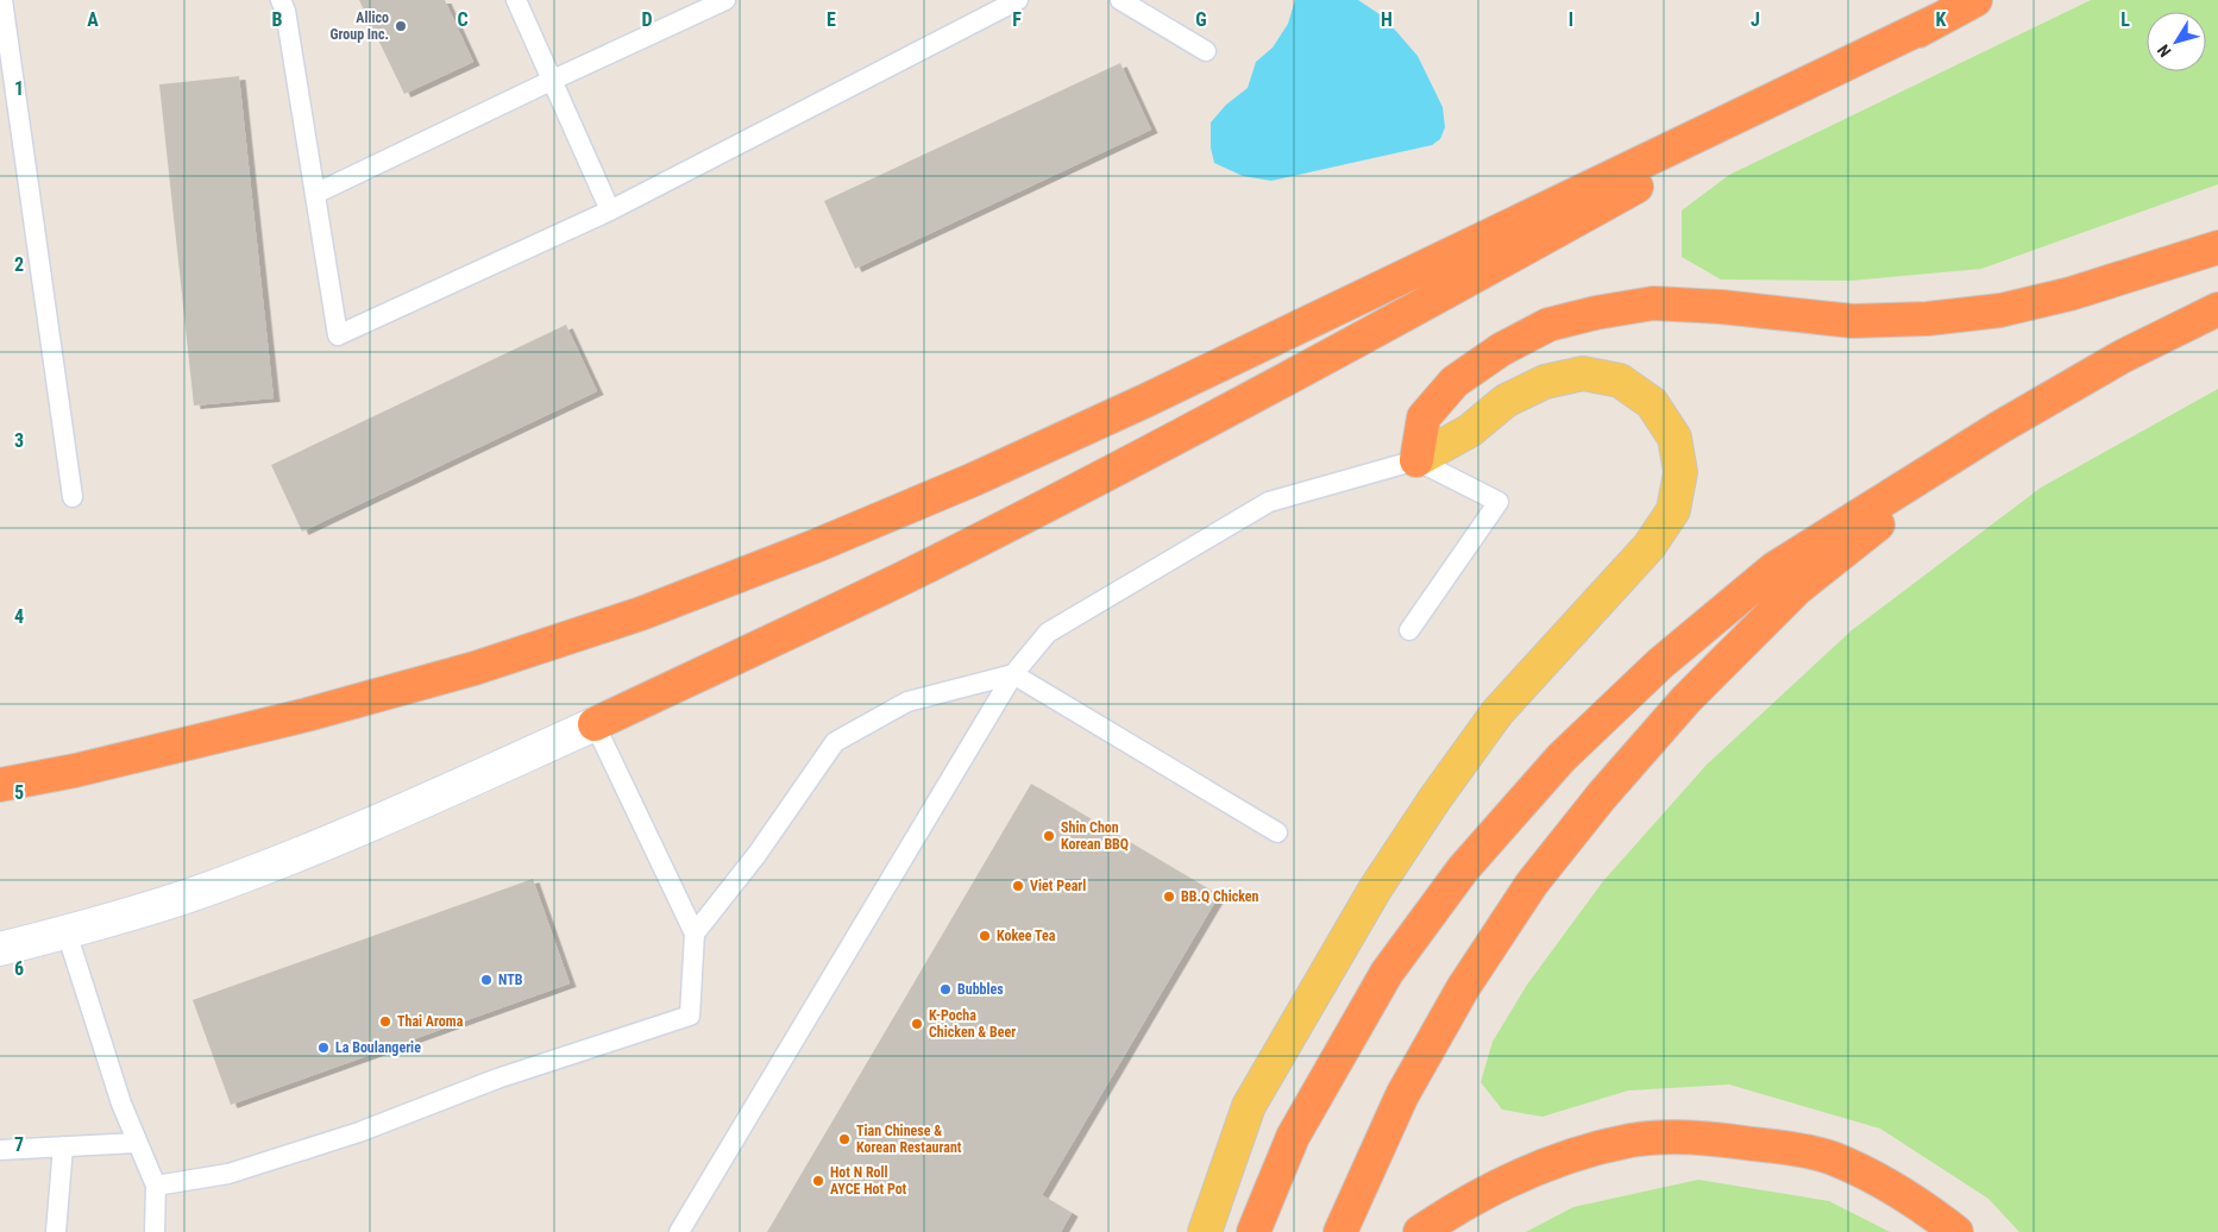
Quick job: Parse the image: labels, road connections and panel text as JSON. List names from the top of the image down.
{
  "places": [
    "Allico Group Inc.",
    "Shin Chon Korean BBQ",
    "Viet Pearl",
    "BB.Q Chicken",
    "Kokee Tea",
    "NTB",
    "Bubbles",
    "Thai Aroma",
    "K-Pocha Chicken & Beer",
    "La Boulangerie",
    "Tian Chinese & Korean Restaurant",
    "Hot N Roll AYCE Hot Pot"
  ],
  "north": "bottom left",
  "grid": {
    "columns": [
      "A",
      "B",
      "C",
      "D",
      "E",
      "F",
      "G",
      "H",
      "I",
      "J",
      "K",
      "L"
    ],
    "rows": [
      "1",
      "2",
      "3",
      "4",
      "5",
      "6",
      "7"
    ]
  }
}
